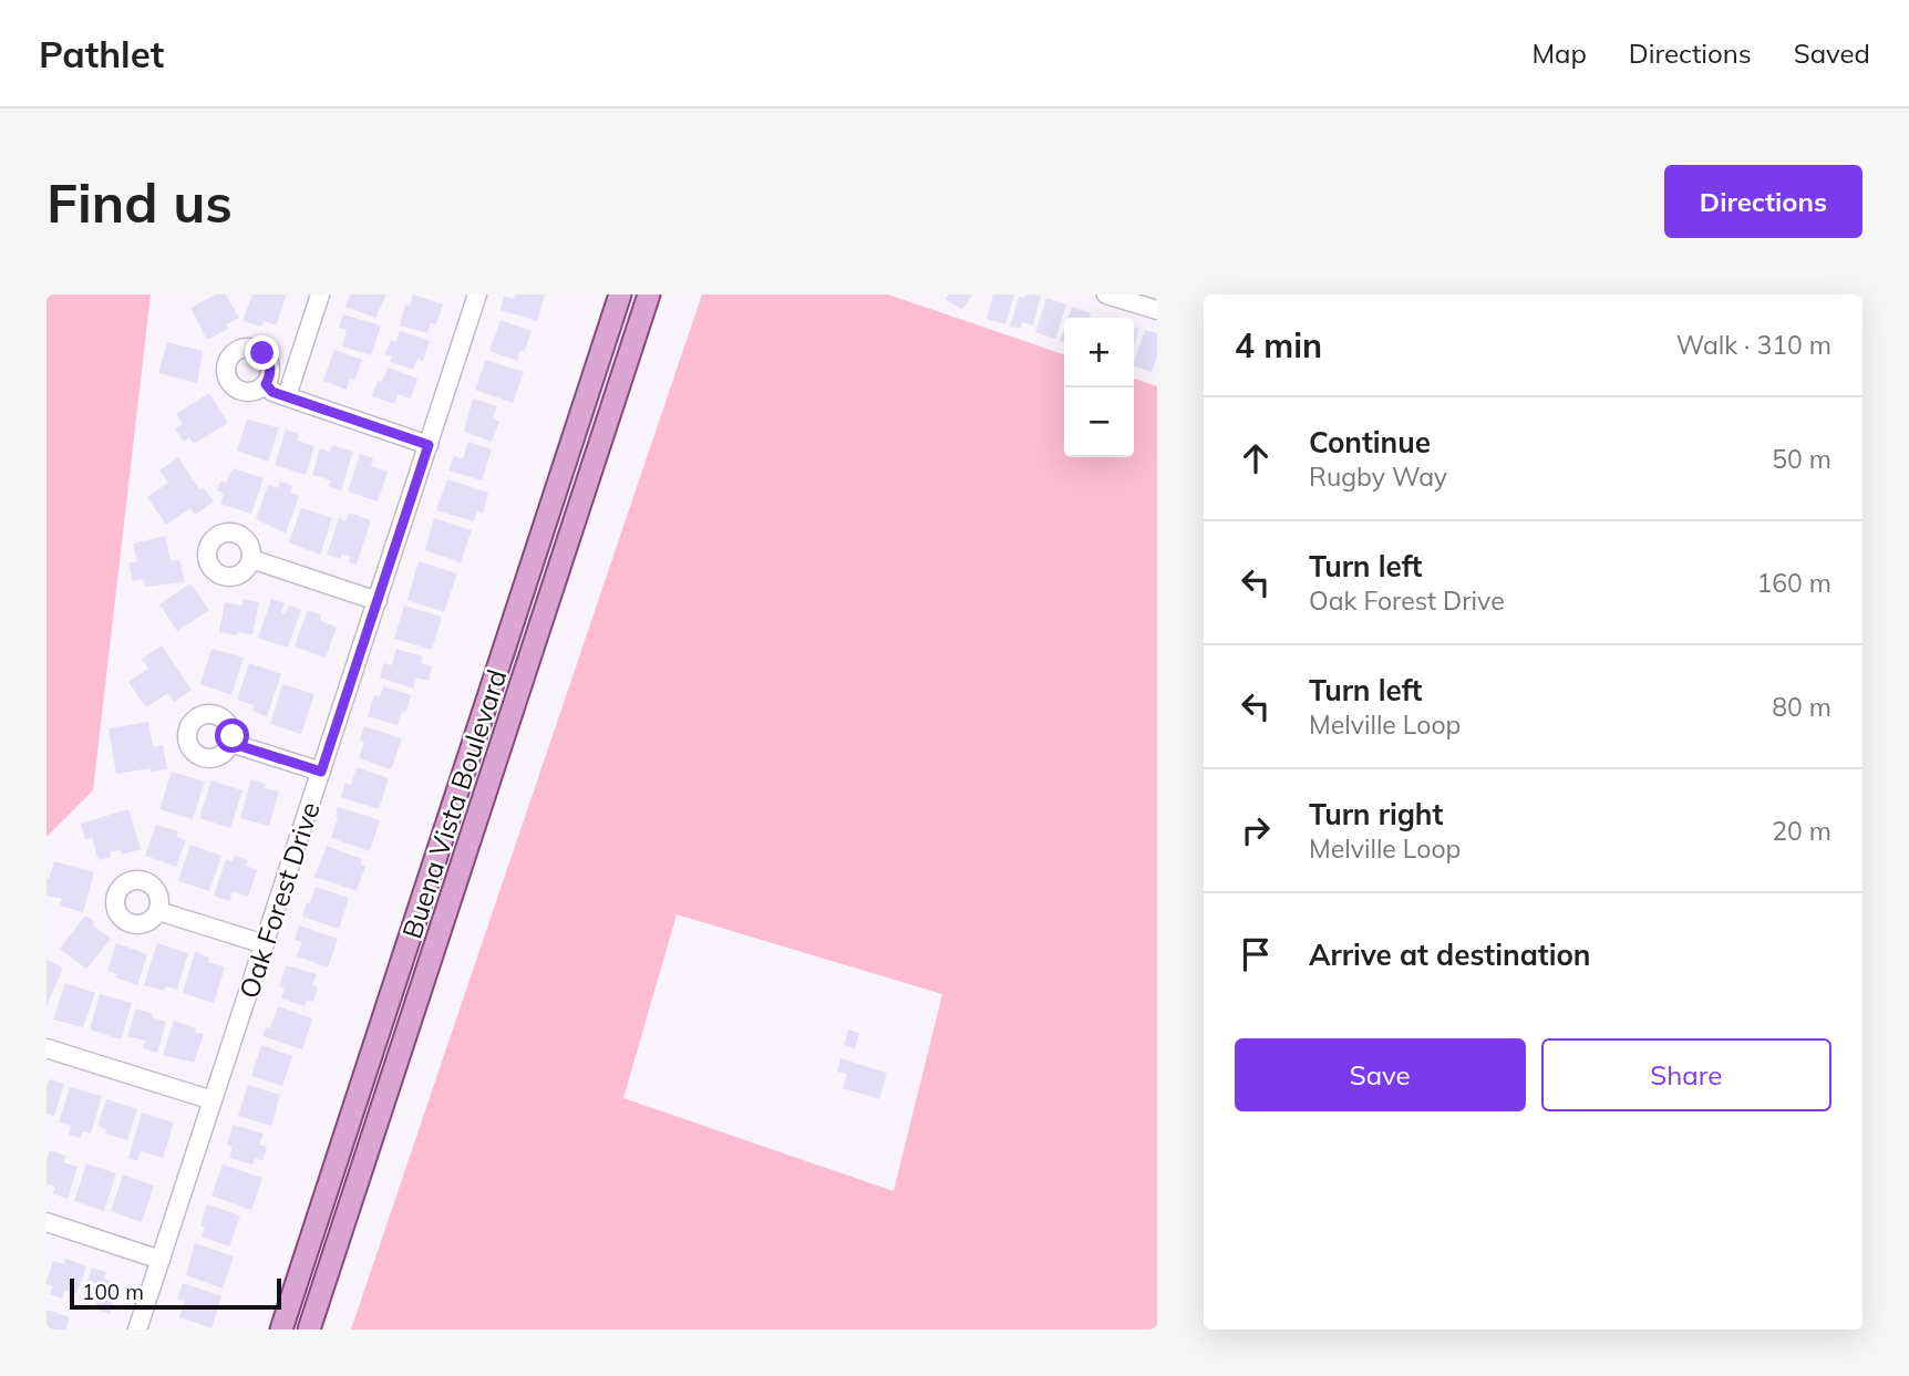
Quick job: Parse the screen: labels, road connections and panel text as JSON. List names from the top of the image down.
{
  "streets": {
    "main road": ["Buena Vista Boulevard"],
    "street": ["Oak Forest Drive"]
  },
  "scale_bar": "100 m",
  "page": {
    "header": "Pathlet",
    "nav": ["Map", "Directions", "Saved"],
    "buttons": [
      "Directions",
      ["Save", "Share"]
    ],
    "title": "Find us",
    "heading": ["4 min", "Walk · 310 m"],
    "map_buttons": ["+", "−"],
    "list": [
      ["Continue", "Rugby Way", "50 m"],
      ["Turn left", "Oak Forest Drive", "160 m"],
      ["Turn left", "Melville Loop", "80 m"],
      ["Turn right", "Melville Loop", "20 m"],
      "Arrive at destination"
    ],
    "scale": "100 m"
  }
}
